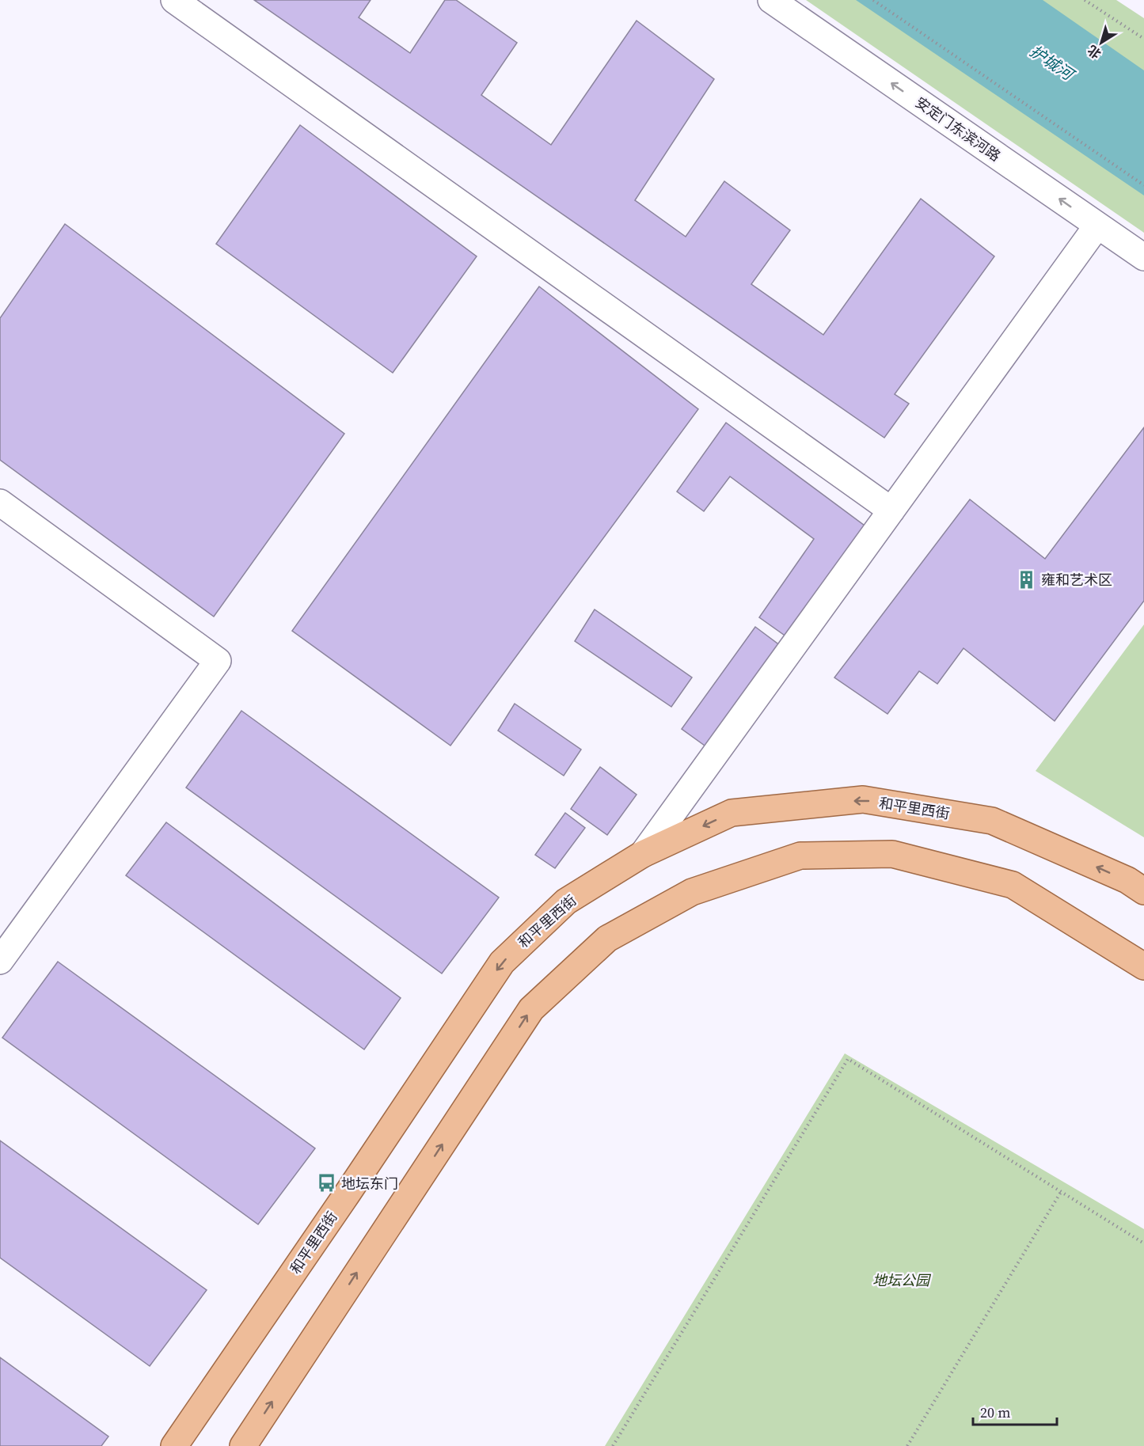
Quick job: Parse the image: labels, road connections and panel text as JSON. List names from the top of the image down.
{
  "streets": {
    "main road": ["和平里西街"],
    "street": ["安定门东滨河路"]
  },
  "one_way": ["安定门东滨河路", "和平里西街"],
  "water": ["护城河"],
  "parks": ["地坛公园"],
  "places": {
    "building": ["雍和艺术区"],
    "bus stop": ["地坛东门"]
  },
  "scale_bar": "20 m",
  "north": "bottom left"
}
